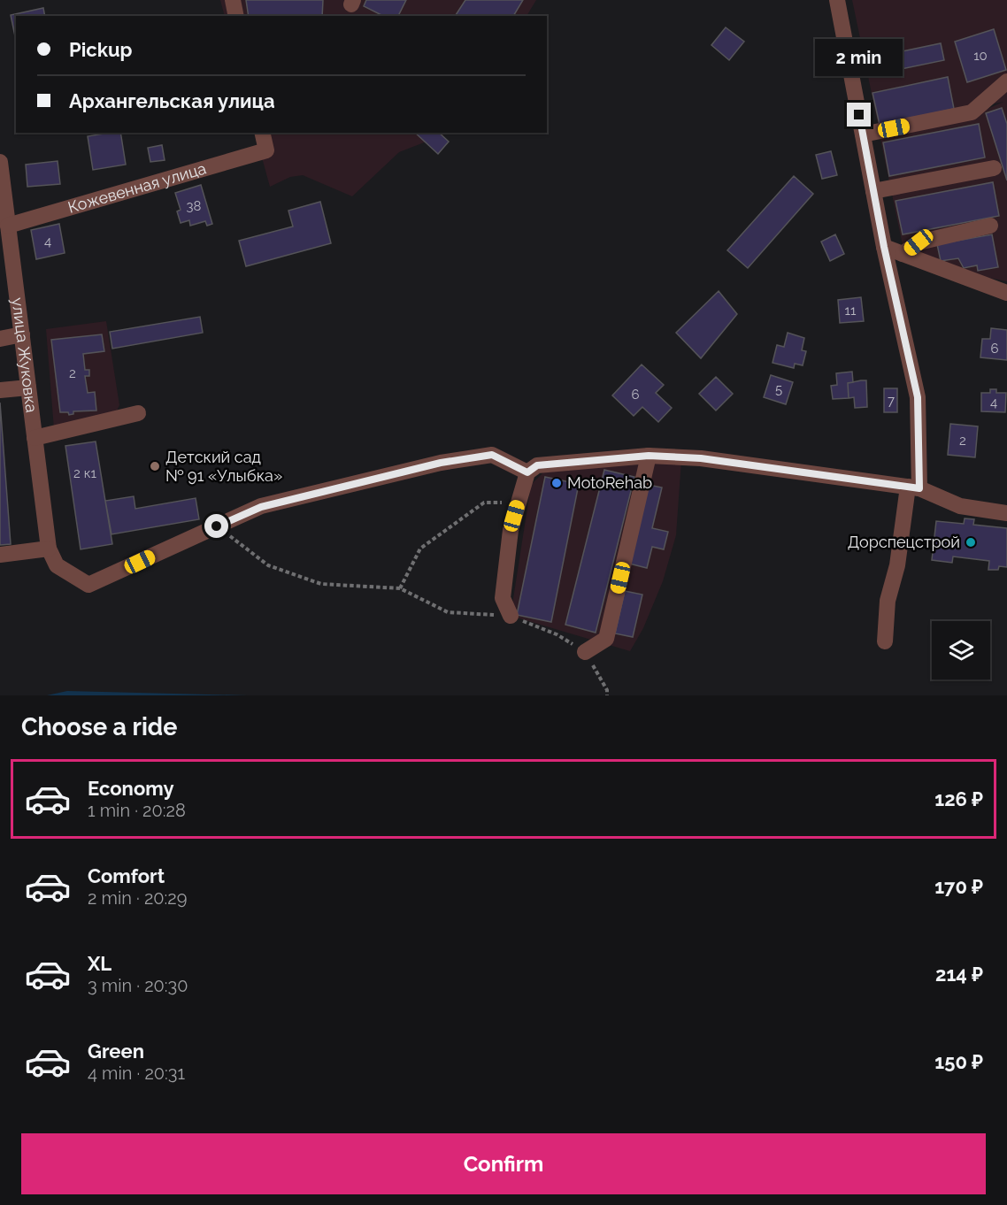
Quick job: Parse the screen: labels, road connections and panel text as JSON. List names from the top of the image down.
{
  "streets": {
    "street": ["Кожевенная улица", "улица Жуковка"]
  },
  "crossings": [
    ["Кожевенная улица", "улица Жуковка"]
  ],
  "places": ["Детский сад № 91 «Улыбка»", "MotoRehab", "Дорспецстрой"],
  "house_numbers": [
    "10",
    "38",
    "4",
    "11",
    "6",
    "2",
    "5",
    "6",
    "7",
    "4",
    "2",
    "2 к1"
  ],
  "page": {
    "banner": ["Pickup", "Архангельская улица"],
    "bubble": "2 min",
    "heading": "Choose a ride",
    "list": [
      {
        "name": "Economy",
        "note": "1 min · 20:28",
        "value": "126 ₽"
      },
      {
        "name": "Comfort",
        "note": "2 min · 20:29",
        "value": "170 ₽"
      },
      {
        "name": "XL",
        "note": "3 min · 20:30",
        "value": "214 ₽"
      },
      {
        "name": "Green",
        "note": "4 min · 20:31",
        "value": "150 ₽"
      }
    ],
    "buttons": "Confirm"
  }
}
